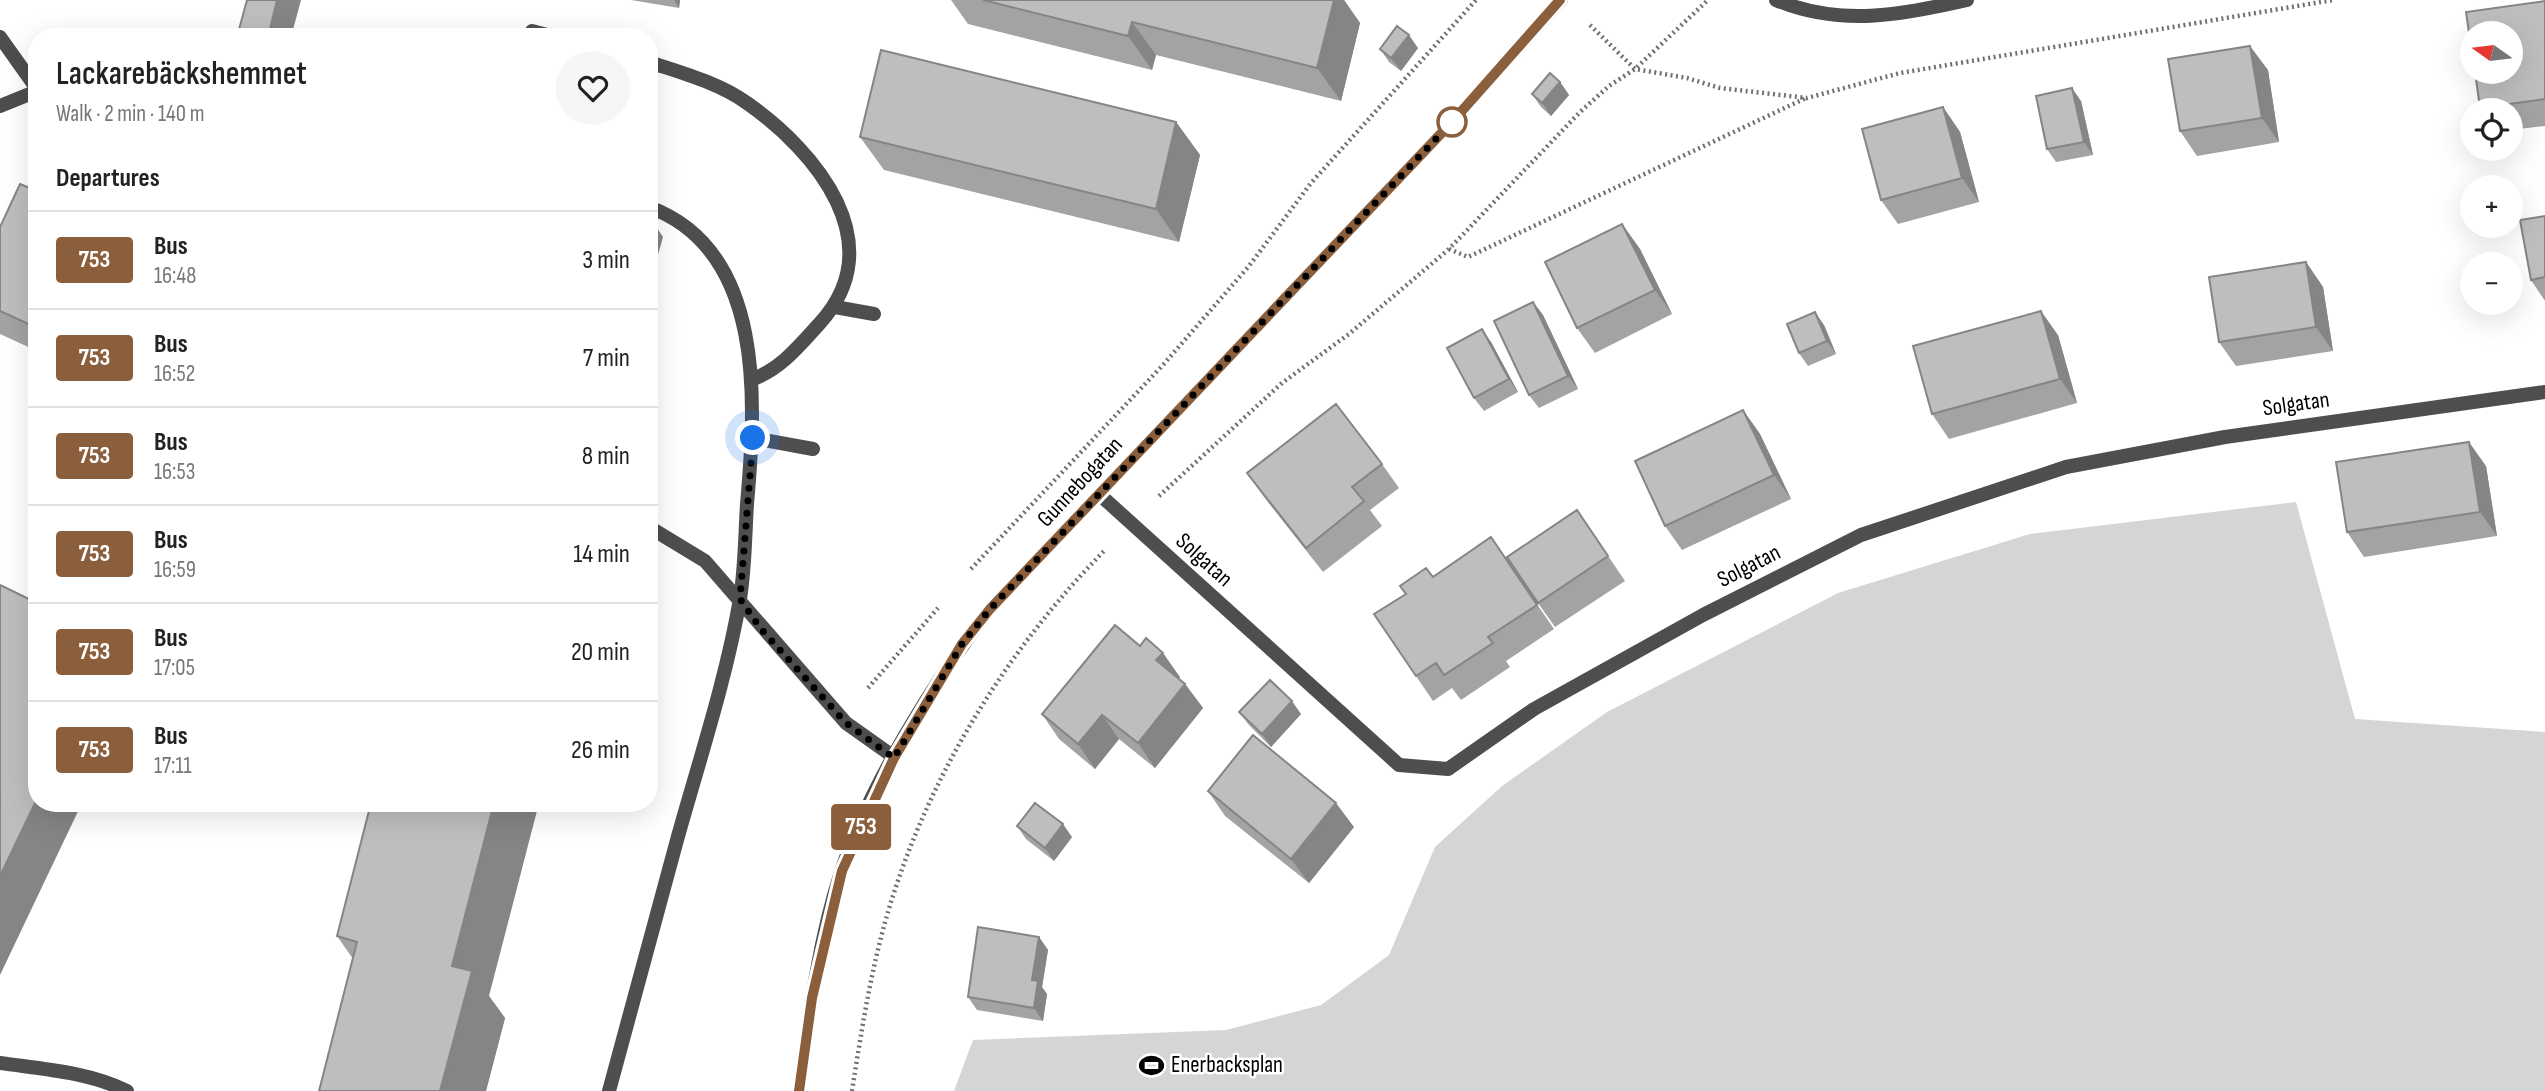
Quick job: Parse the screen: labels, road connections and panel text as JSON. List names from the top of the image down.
{
  "streets": {
    "street": ["Solgatan", "Gunnebogatan"]
  },
  "crossings": [
    ["Solgatan", "Gunnebogatan"]
  ],
  "places": {
    "sports": ["Enerbacksplan"]
  },
  "lines": ["bus line 753"],
  "north": "left",
  "page": {
    "on_map": "753",
    "map_buttons": ["+", "−"],
    "heading": [
      ["Lackarebäckshemmet", "Walk · 2 min · 140 m"],
      "Departures"
    ],
    "list": [
      {
        "mark": "753",
        "name": "Bus",
        "note": "16:48",
        "value": "3 min"
      },
      {
        "mark": "753",
        "name": "Bus",
        "note": "16:52",
        "value": "7 min"
      },
      {
        "mark": "753",
        "name": "Bus",
        "note": "16:53",
        "value": "8 min"
      },
      {
        "mark": "753",
        "name": "Bus",
        "note": "16:59",
        "value": "14 min"
      },
      {
        "mark": "753",
        "name": "Bus",
        "note": "17:05",
        "value": "20 min"
      },
      {
        "mark": "753",
        "name": "Bus",
        "note": "17:11",
        "value": "26 min"
      }
    ]
  }
}
